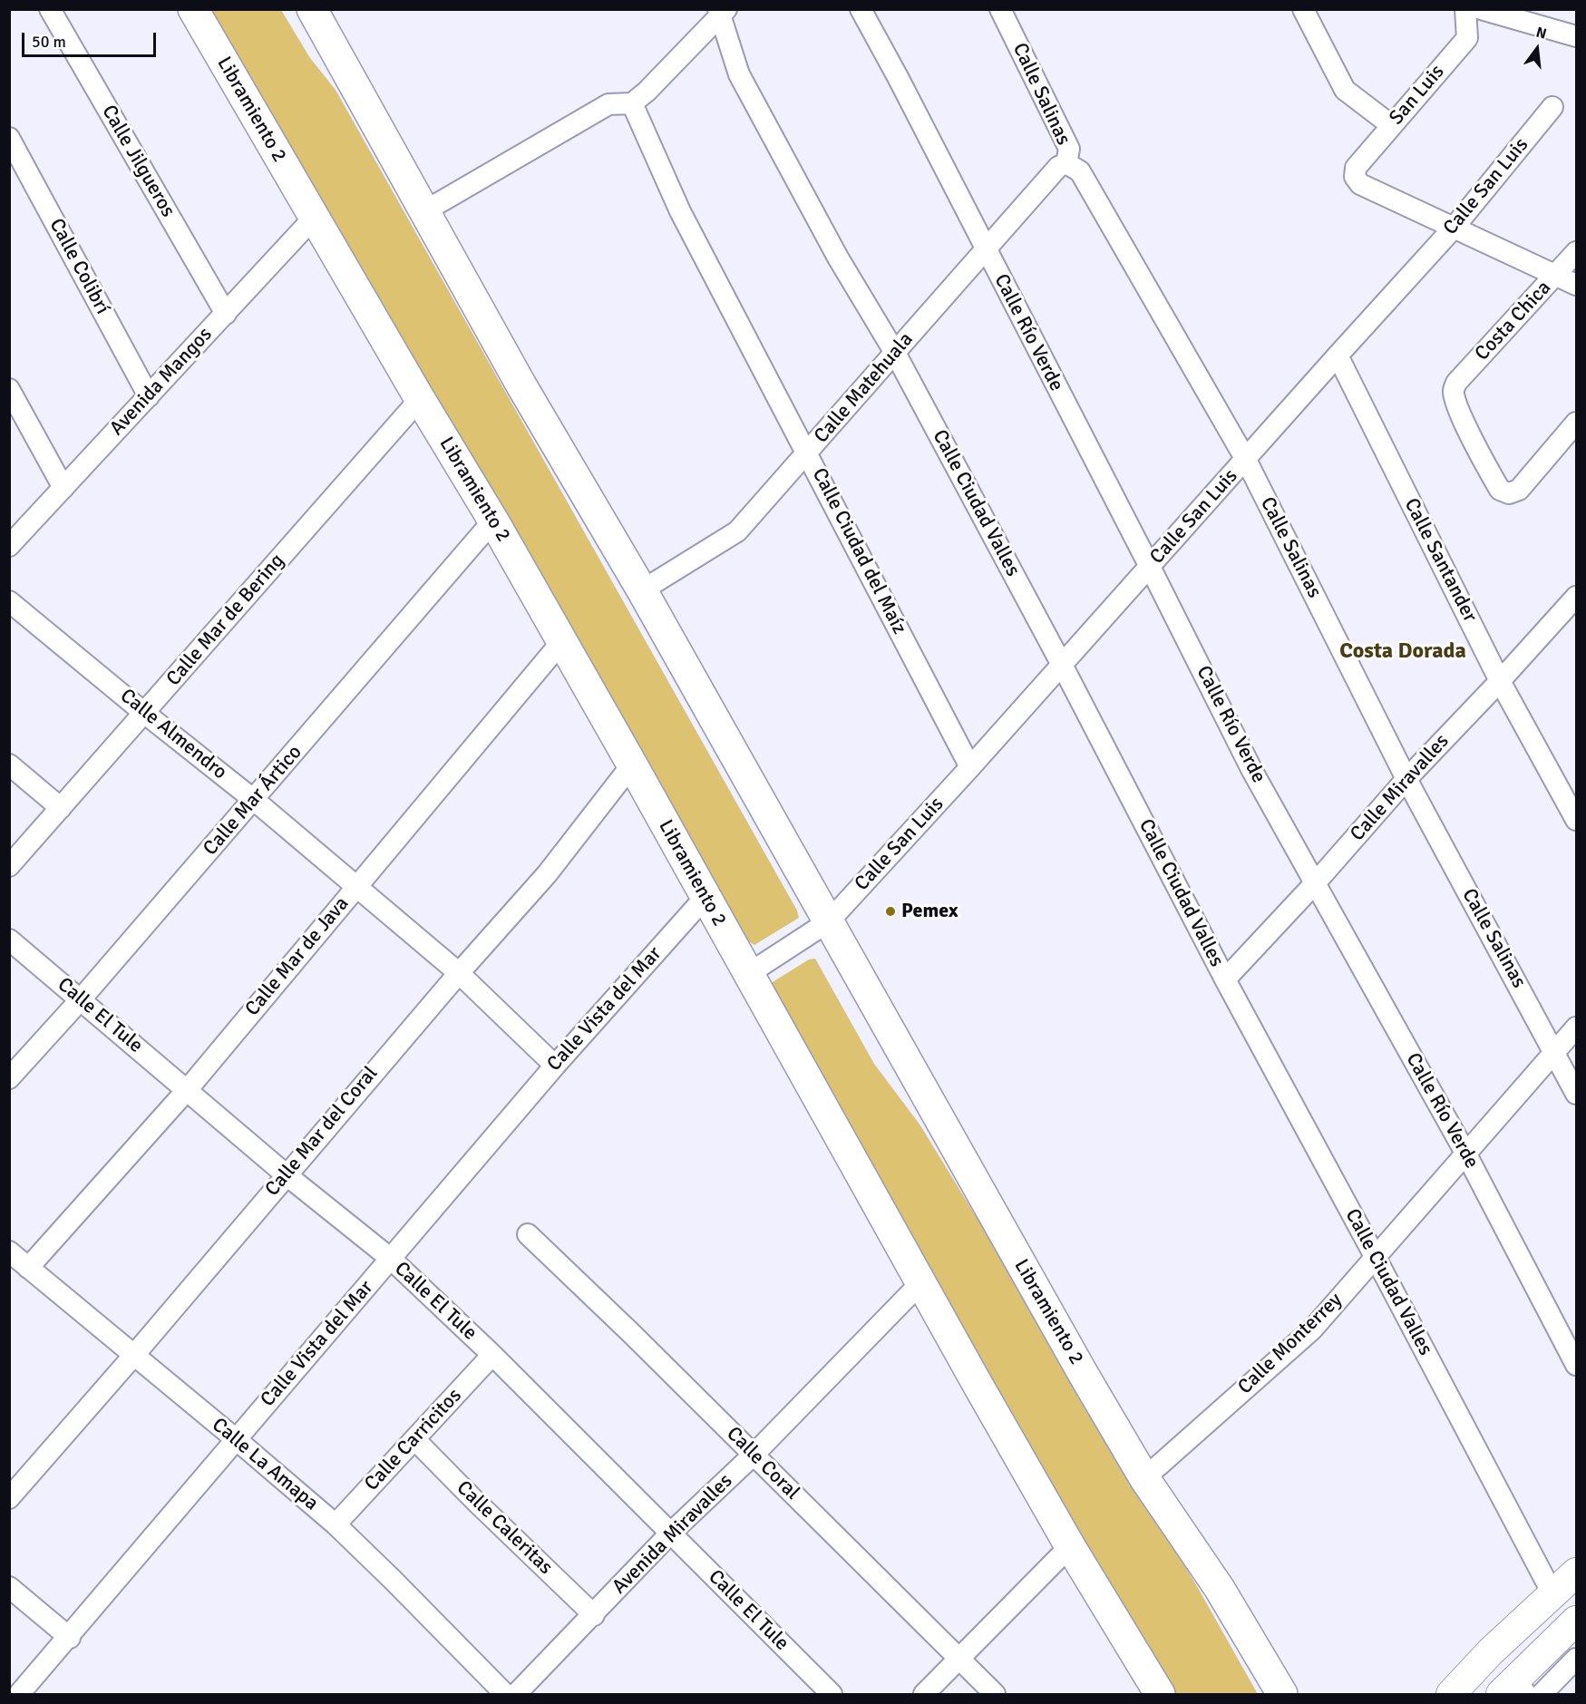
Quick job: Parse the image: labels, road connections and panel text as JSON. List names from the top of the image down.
{
  "streets": {
    "main road": ["Libramiento 2"],
    "street": [
      "Calle Salinas",
      "San Luis",
      "Calle Jilgueros",
      "Calle San Luis",
      "Calle Colibrí",
      "Costa Chica",
      "Calle Río Verde",
      "Avenida Mangos",
      "Calle Matehuala",
      "Calle Ciudad Valles",
      "Calle Ciudad del Maíz",
      "Calle Santander",
      "Calle Mar de Bering",
      "Calle Almendro",
      "Calle Miravalles",
      "Calle Mar Ártico",
      "Calle Mar de Java",
      "Calle Vista del Mar",
      "Calle El Tule",
      "Calle Mar del Coral",
      "Calle Monterrey",
      "Calle Carricitos",
      "Calle Coral",
      "Calle La Amapa",
      "Calle Caleritas",
      "Avenida Miravalles"
    ]
  },
  "crossings": [
    ["Calle Salinas", "Calle San Luis"],
    ["Calle Salinas", "Calle Matehuala"],
    ["Calle Salinas", "Calle Miravalles"],
    ["Calle Salinas", "Calle Monterrey"],
    ["San Luis", "Calle San Luis"],
    ["Libramiento 2", "Calle San Luis"],
    ["Libramiento 2", "Avenida Mangos"],
    ["Libramiento 2", "Calle Matehuala"],
    ["Libramiento 2", "Calle Mar de Bering"],
    ["Libramiento 2", "Calle Mar Ártico"],
    ["Libramiento 2", "Calle Mar de Java"],
    ["Libramiento 2", "Calle Vista del Mar"],
    ["Libramiento 2", "Calle Mar del Coral"],
    ["Libramiento 2", "Calle Monterrey"],
    ["Libramiento 2", "Avenida Miravalles"],
    ["Calle Jilgueros", "Avenida Mangos"],
    ["Calle San Luis", "Calle Río Verde"],
    ["Calle San Luis", "Calle Ciudad Valles"],
    ["Calle San Luis", "Calle Ciudad del Maíz"],
    ["Calle San Luis", "Calle Santander"],
    ["Calle Colibrí", "Avenida Mangos"],
    ["Calle Río Verde", "Calle Matehuala"],
    ["Calle Río Verde", "Calle Miravalles"],
    ["Calle Río Verde", "Calle Monterrey"],
    ["Calle Matehuala", "Calle Ciudad Valles"],
    ["Calle Matehuala", "Calle Ciudad del Maíz"],
    ["Calle Ciudad Valles", "Calle Miravalles"],
    ["Calle Ciudad Valles", "Calle Monterrey"],
    ["Calle Santander", "Calle Miravalles"],
    ["Calle Mar de Bering", "Calle Almendro"],
    ["Calle Almendro", "Calle Mar Ártico"],
    ["Calle Almendro", "Calle Mar de Java"],
    ["Calle Almendro", "Calle Vista del Mar"],
    ["Calle Almendro", "Calle Mar del Coral"],
    ["Calle Mar Ártico", "Calle El Tule"],
    ["Calle Mar de Java", "Calle El Tule"],
    ["Calle Mar de Java", "Calle La Amapa"],
    ["Calle Vista del Mar", "Calle El Tule"],
    ["Calle Vista del Mar", "Calle La Amapa"],
    ["Calle El Tule", "Calle Mar del Coral"],
    ["Calle El Tule", "Calle Carricitos"],
    ["Calle El Tule", "Avenida Miravalles"],
    ["Calle Mar del Coral", "Calle La Amapa"],
    ["Calle Carricitos", "Calle La Amapa"],
    ["Calle Carricitos", "Calle Caleritas"],
    ["Calle Coral", "Avenida Miravalles"],
    ["Calle Caleritas", "Avenida Miravalles"]
  ],
  "districts": ["Costa Dorada"],
  "places": ["Pemex"],
  "scale_bar": "50 m",
  "north": "top"
}
